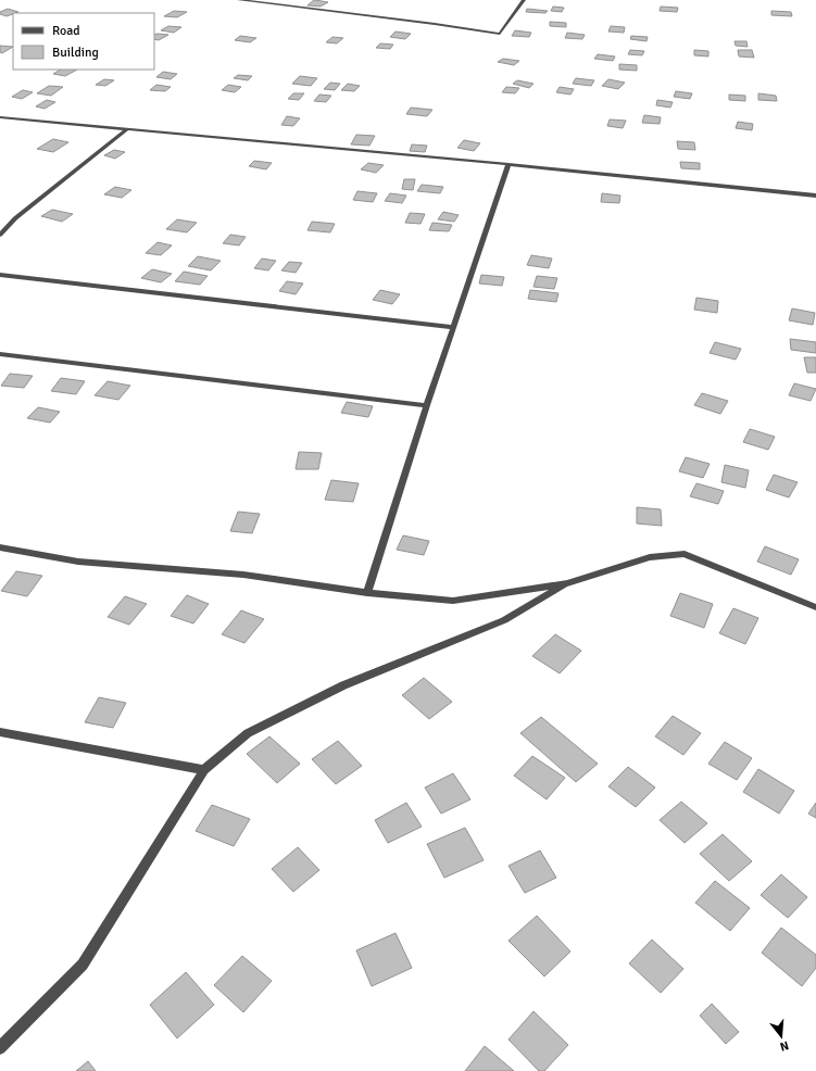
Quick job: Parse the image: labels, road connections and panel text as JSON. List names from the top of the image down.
{
  "legend": ["Road", "Building"],
  "north": "bottom"
}
